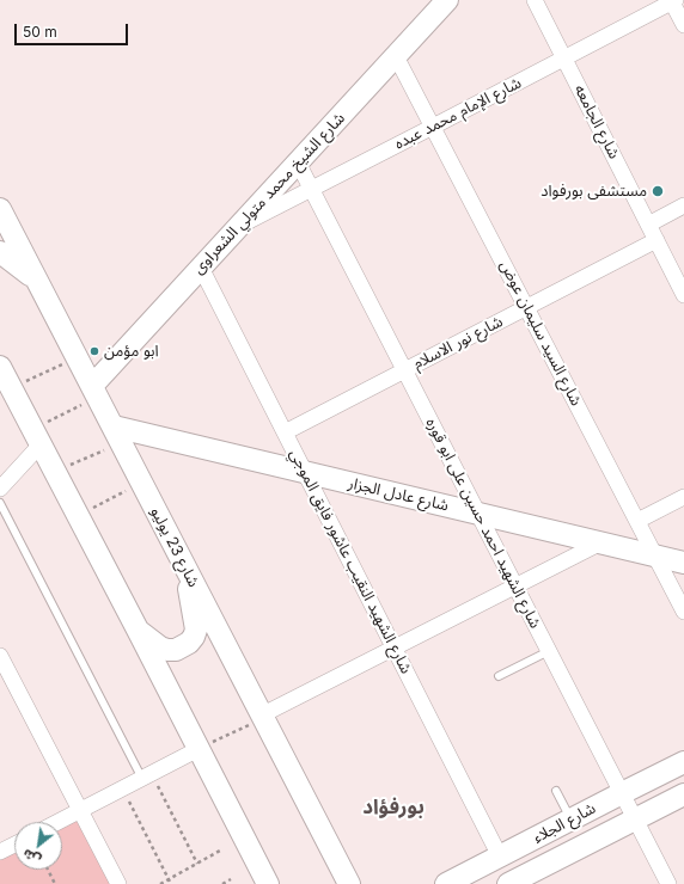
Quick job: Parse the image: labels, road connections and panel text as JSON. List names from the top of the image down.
{
  "streets": {
    "main road": [
      "شارع الشيخ محمد متولي الشعراوى",
      "شارع عادل الجزار",
      "شارع 23 يوليو",
      "شارع الجلاء"
    ],
    "street": [
      "شارع الإمام محمد عبده",
      "شارع الجامعه",
      "شارع السيد سليمان عوض",
      "شارع نور الاسلام",
      "شارع الشهيد احمد حسين على ابو قوره",
      "شارع الشهيد النقيب عاشور فايق الموجي"
    ]
  },
  "crossings": [
    ["شارع الإمام محمد عبده", "شارع الجامعه"],
    ["شارع الإمام محمد عبده", "شارع الشيخ محمد متولي الشعراوى"],
    ["شارع الإمام محمد عبده", "شارع السيد سليمان عوض"],
    ["شارع الإمام محمد عبده", "شارع الشهيد احمد حسين على ابو قوره"],
    ["شارع الجامعه", "شارع نور الاسلام"],
    ["شارع الشيخ محمد متولي الشعراوى", "شارع السيد سليمان عوض"],
    ["شارع الشيخ محمد متولي الشعراوى", "شارع الشهيد احمد حسين على ابو قوره"],
    ["شارع الشيخ محمد متولي الشعراوى", "شارع 23 يوليو"],
    ["شارع الشيخ محمد متولي الشعراوى", "شارع الشهيد النقيب عاشور فايق الموجي"],
    ["شارع السيد سليمان عوض", "شارع نور الاسلام"],
    ["شارع السيد سليمان عوض", "شارع عادل الجزار"],
    ["شارع نور الاسلام", "شارع الشهيد احمد حسين على ابو قوره"],
    ["شارع نور الاسلام", "شارع الشهيد النقيب عاشور فايق الموجي"],
    ["شارع عادل الجزار", "شارع الشهيد احمد حسين على ابو قوره"],
    ["شارع عادل الجزار", "شارع 23 يوليو"],
    ["شارع عادل الجزار", "شارع الشهيد النقيب عاشور فايق الموجي"],
    ["شارع الشهيد احمد حسين على ابو قوره", "شارع الجلاء"],
    ["شارع الشهيد النقيب عاشور فايق الموجي", "شارع الجلاء"]
  ],
  "districts": ["بورفؤاد"],
  "places": ["مستشفى بورفواد", "ابو مؤمن"],
  "scale_bar": "50 m",
  "north": "bottom left"
}
